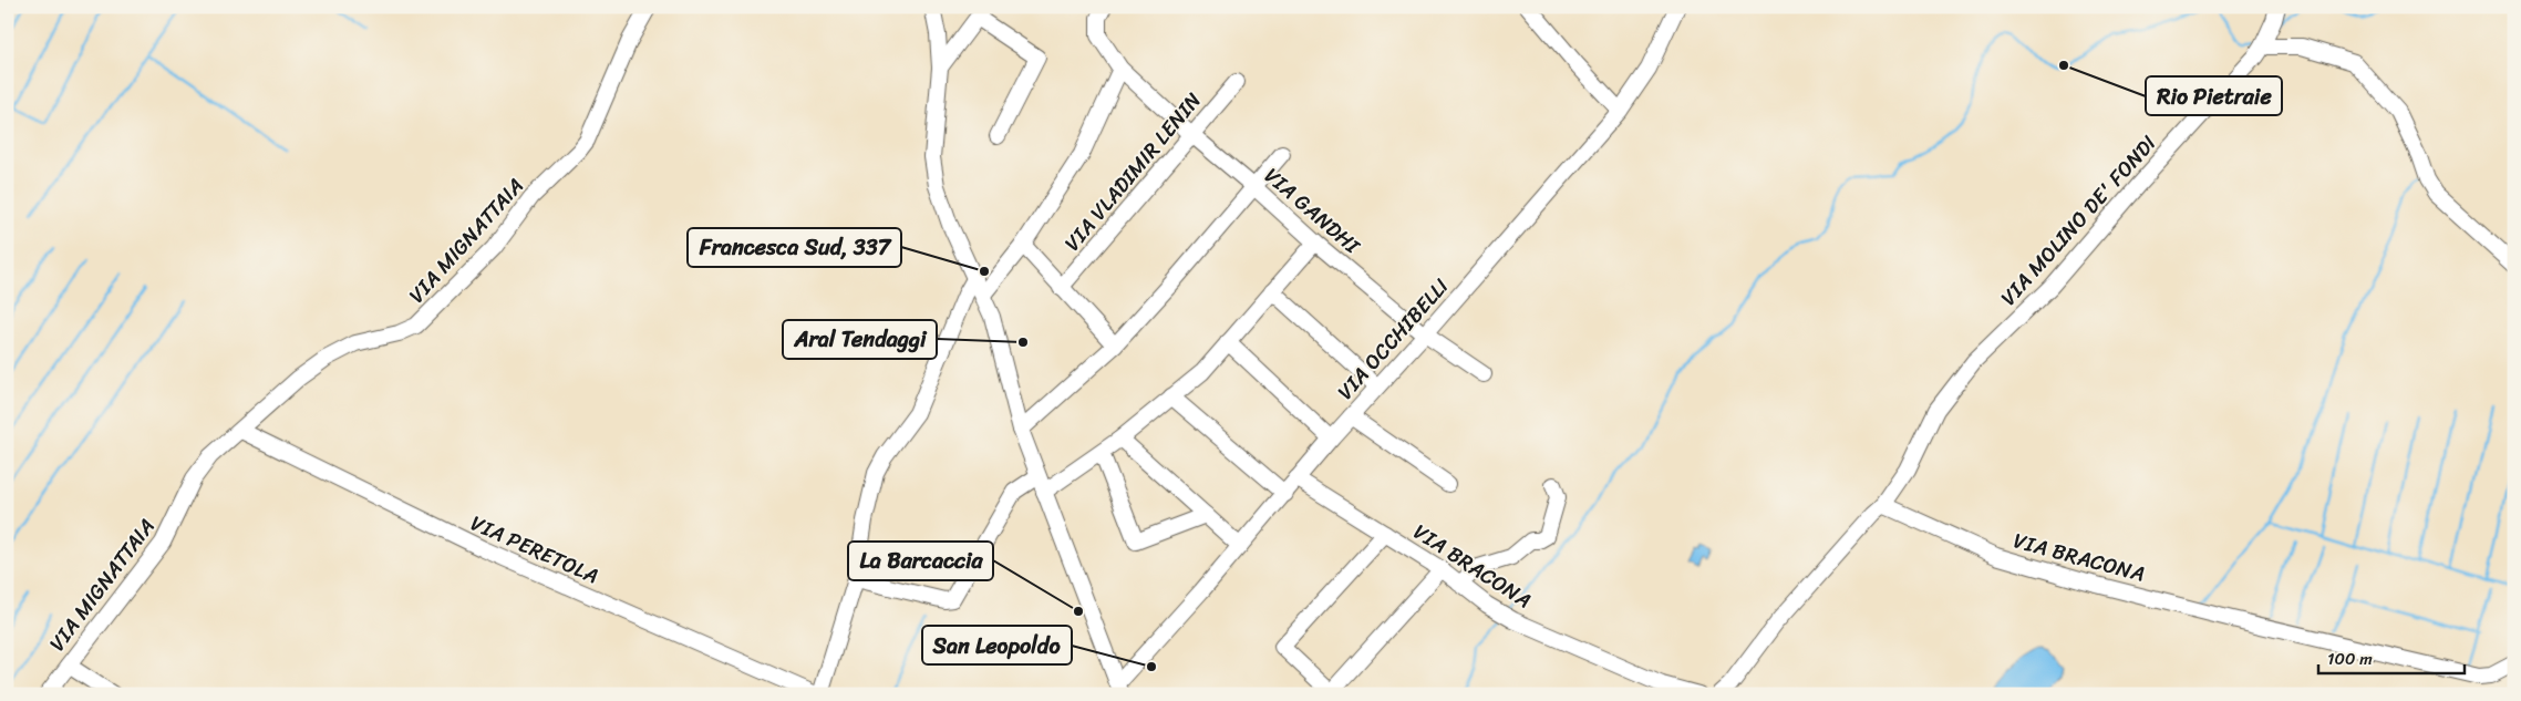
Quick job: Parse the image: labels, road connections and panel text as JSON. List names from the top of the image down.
{
  "streets": {
    "street": [
      "VIA VLADIMIR LENIN",
      "VIA GANDHI",
      "VIA MOLINO DE' FONDI",
      "VIA MIGNATTAIA",
      "VIA OCCHIBELLI",
      "VIA PERETOLA",
      "VIA BRACONA"
    ]
  },
  "crossings": [
    ["VIA VLADIMIR LENIN", "VIA GANDHI"],
    ["VIA GANDHI", "VIA OCCHIBELLI"],
    ["VIA MOLINO DE' FONDI", "VIA BRACONA"],
    ["VIA MIGNATTAIA", "VIA PERETOLA"],
    ["VIA OCCHIBELLI", "VIA BRACONA"]
  ],
  "places": [
    "Rio Pietraie",
    "Francesca Sud, 337",
    "Aral Tendaggi",
    "La Barcaccia",
    "San Leopoldo"
  ],
  "scale_bar": "100 m"
}
